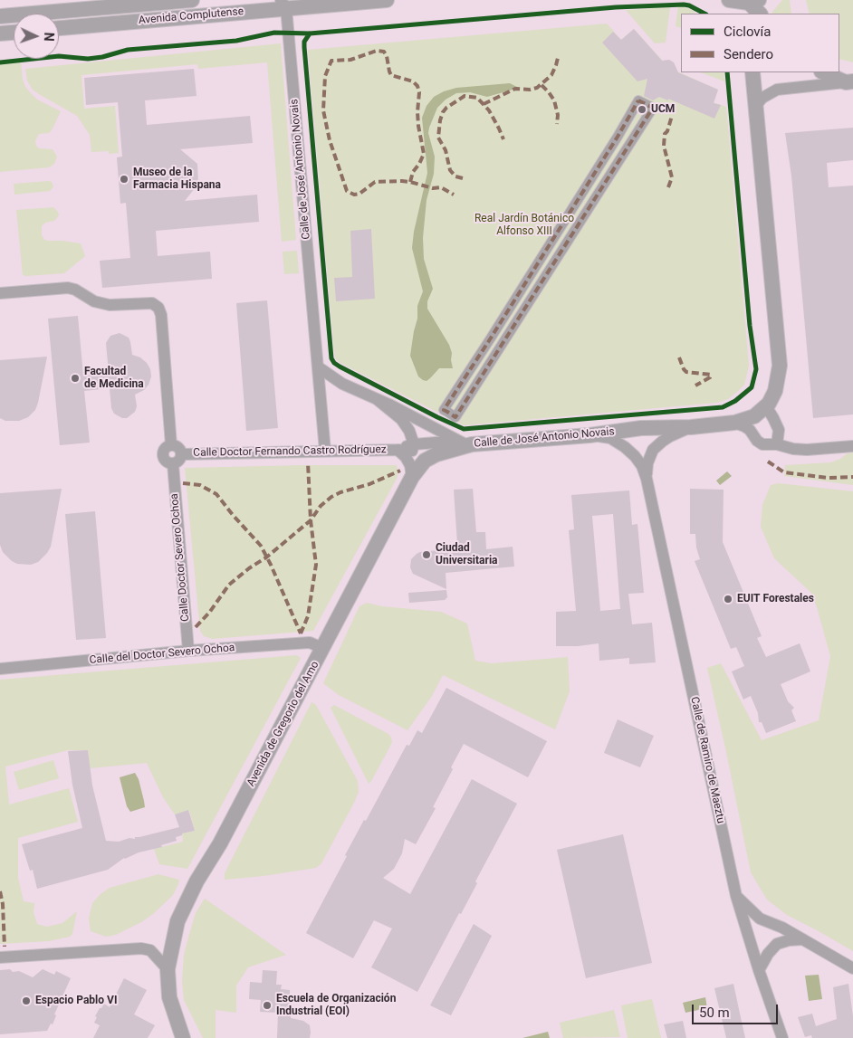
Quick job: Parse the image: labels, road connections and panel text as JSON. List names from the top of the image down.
{
  "streets": {
    "street": [
      "Avenida Complutense",
      "Calle de José Antonio Novais",
      "Calle Doctor Fernando Castro Rodríguez",
      "Calle Doctor Severo Ochoa",
      "Calle del Doctor Severo Ochoa",
      "Avenida de Gregorio del Amo",
      "Calle de Ramiro de Maeztu"
    ]
  },
  "crossings": [
    ["Avenida Complutense", "Calle de José Antonio Novais"],
    ["Calle de José Antonio Novais", "Calle Doctor Fernando Castro Rodríguez"],
    ["Calle de José Antonio Novais", "Avenida de Gregorio del Amo"],
    ["Calle de José Antonio Novais", "Calle de Ramiro de Maeztu"],
    ["Calle Doctor Fernando Castro Rodríguez", "Calle Doctor Severo Ochoa"],
    ["Calle Doctor Fernando Castro Rodríguez", "Avenida de Gregorio del Amo"],
    ["Calle Doctor Severo Ochoa", "Calle del Doctor Severo Ochoa"],
    ["Calle del Doctor Severo Ochoa", "Avenida de Gregorio del Amo"]
  ],
  "parks": ["Real Jardín Botánico Alfonso XIII"],
  "places": [
    "UCM",
    "Museo de la Farmacia Hispana",
    "Facultad de Medicina",
    "Ciudad Universitaria",
    "EUIT Forestales",
    "Espacio Pablo VI",
    "Escuela de Organización Industrial (EOI)"
  ],
  "legend": ["Ciclovía", "Sendero"],
  "scale_bar": "50 m",
  "north": "right"
}
